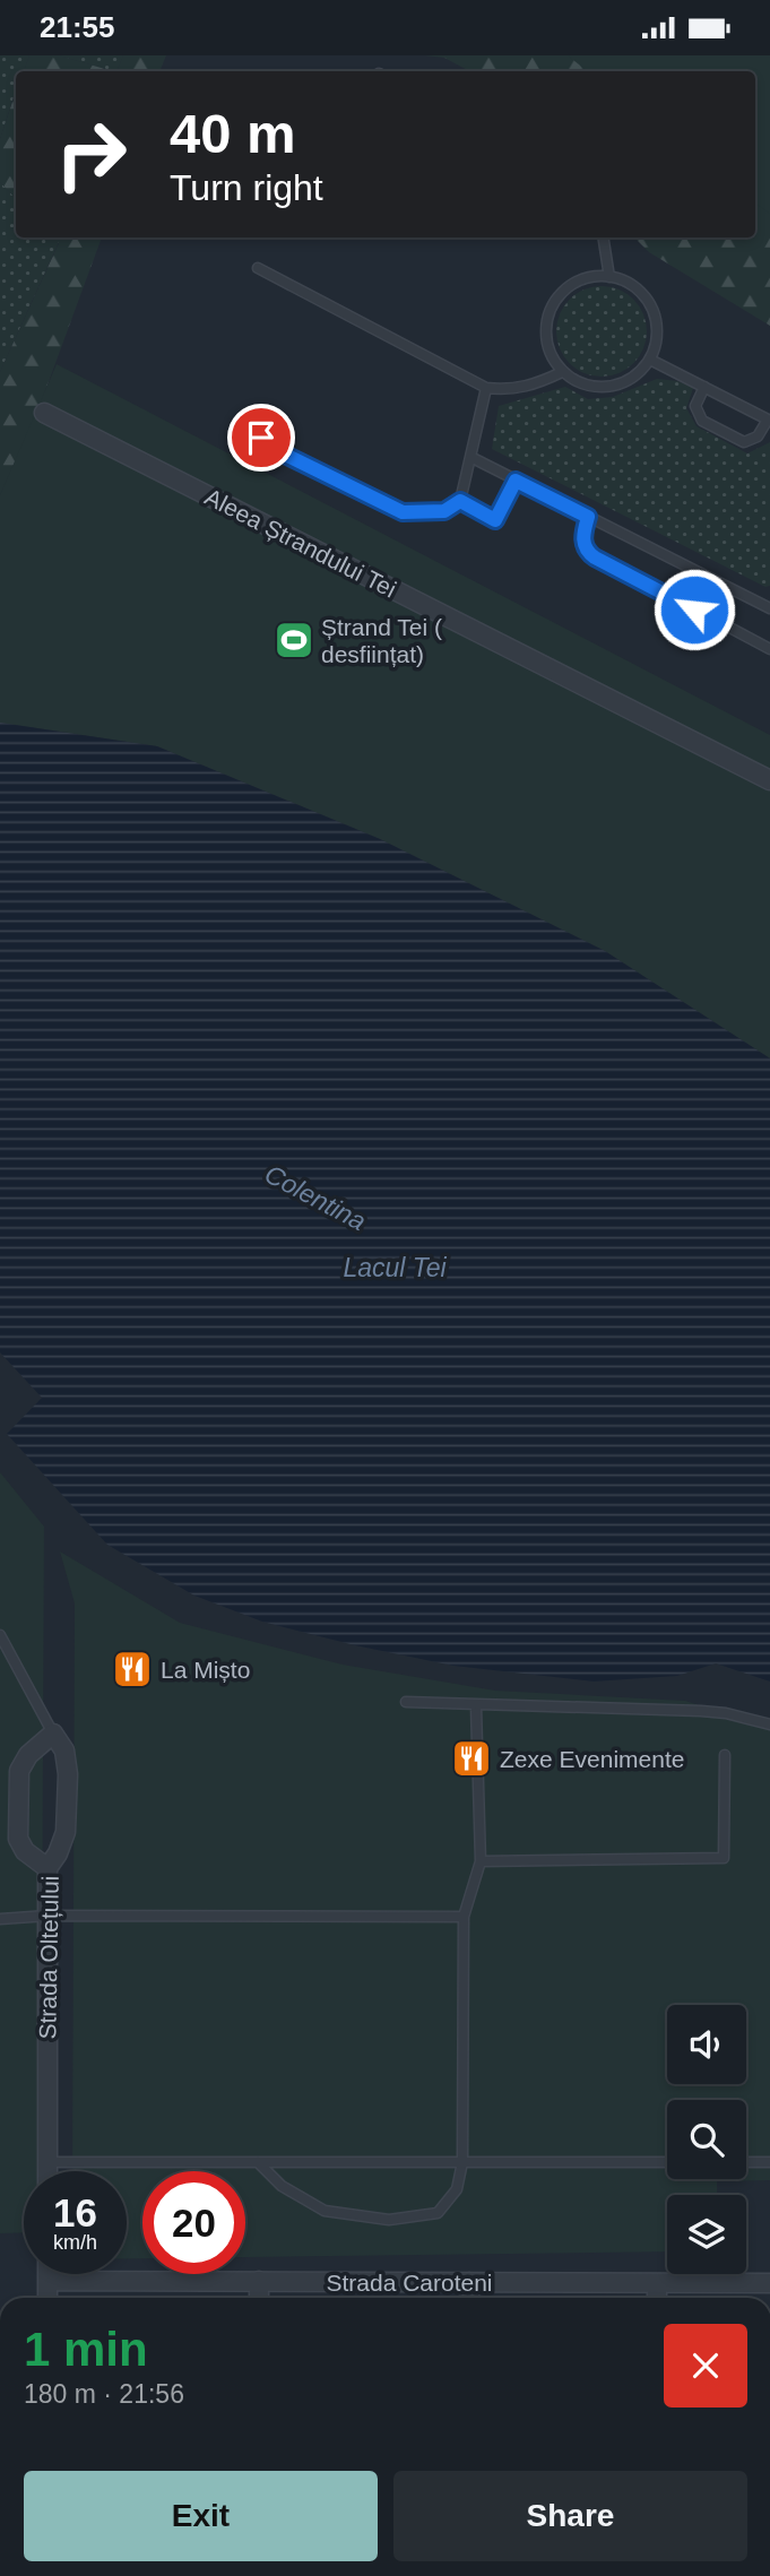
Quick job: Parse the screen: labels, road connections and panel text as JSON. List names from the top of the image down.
{
  "streets": {
    "street": ["Aleea Ștrandului Tei", "Strada Oltețului", "Strada Caroteni"]
  },
  "water": ["Colentina", "Lacul Tei"],
  "places": {
    "sports": ["Ștrand Tei ( desființat)"],
    "restaurant": ["La Mișto", "Zexe Evenimente"]
  },
  "page": {
    "status": "21:55",
    "turn": ["40 m", "Turn right"],
    "speed": "16 km/h",
    "limit": "20",
    "heading": ["1 min", "180 m · 21:56"],
    "buttons": ["Exit", "Share"]
  }
}
